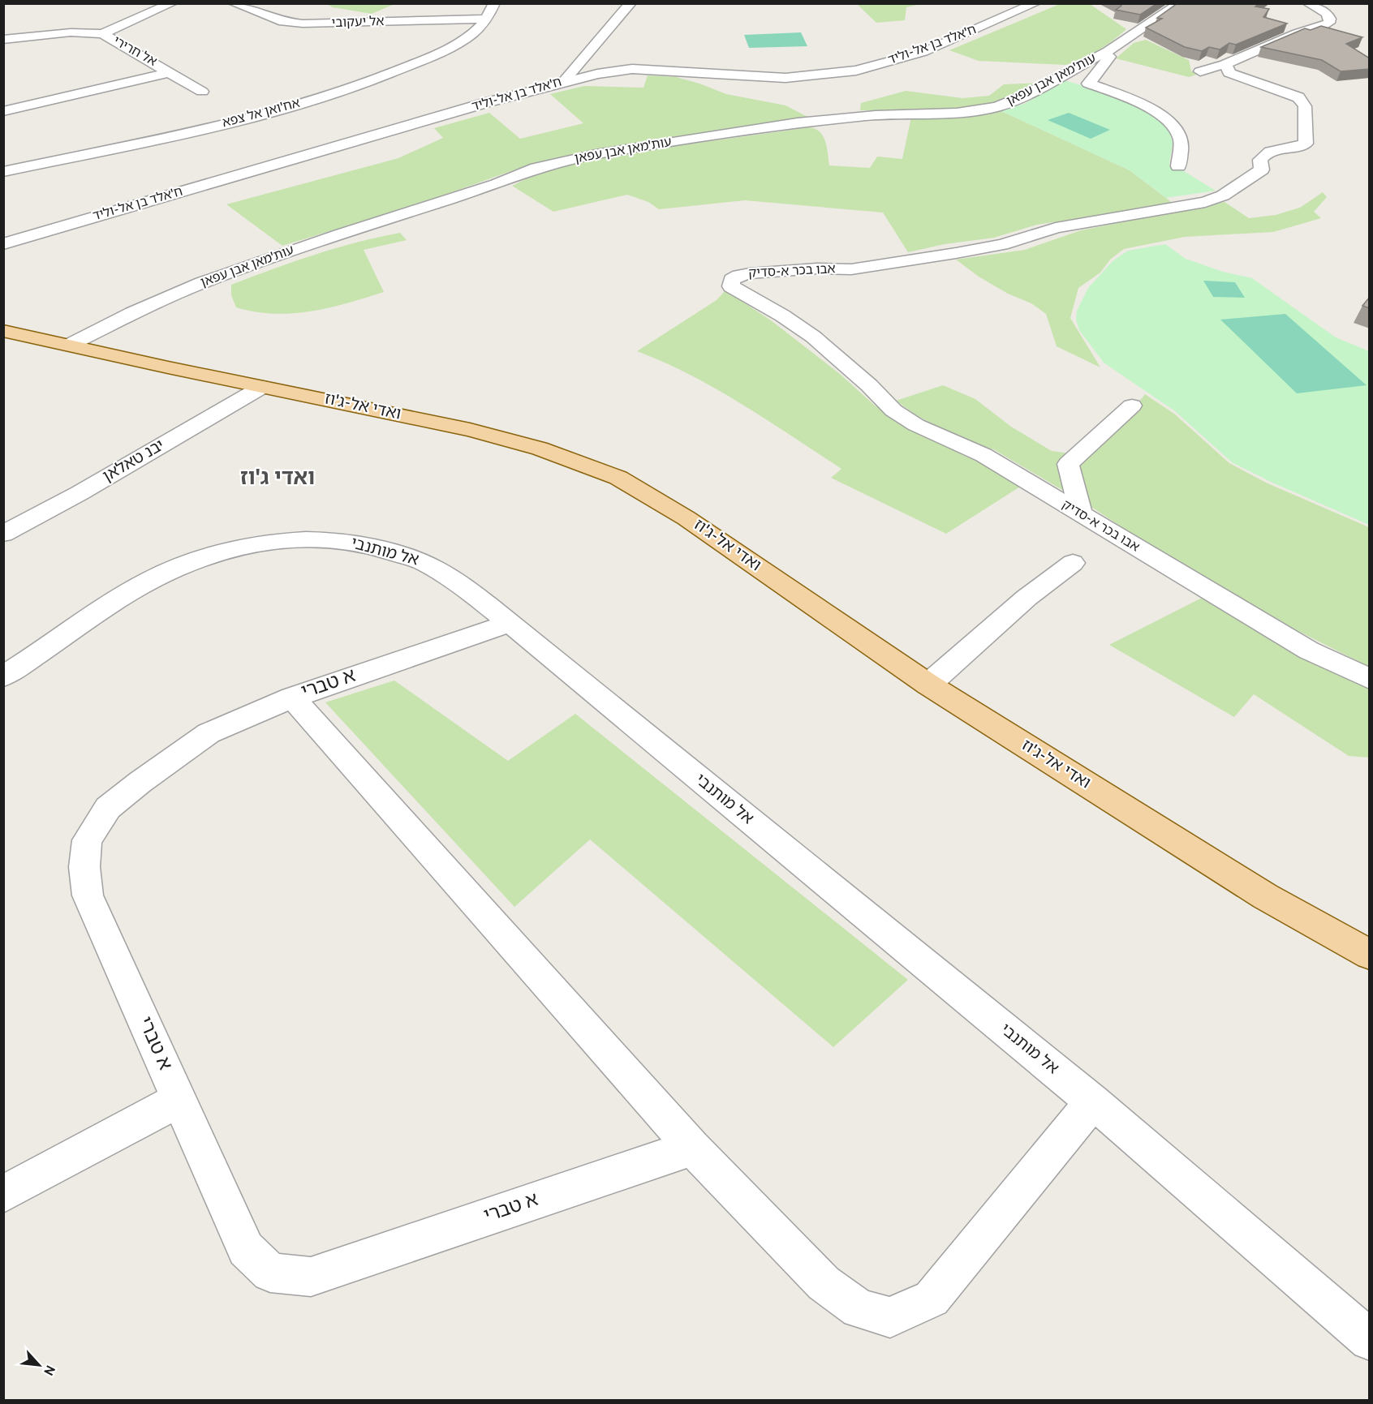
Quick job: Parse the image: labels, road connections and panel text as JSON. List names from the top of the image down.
{
  "streets": {
    "main road": ["ואדי אל-ג'וז"],
    "street": [
      "אל יעקובי",
      "ח'אלד בן אל-וליד",
      "אל חרירי",
      "עות'מאן אבן עפאן",
      "אח'ואן אל צפא",
      "אבו בכר א-סדיק",
      "יבנ טאלאן",
      "אל מותנבי",
      "א טברי"
    ]
  },
  "crossings": [
    ["אל יעקובי", "אח'ואן אל צפא"],
    ["עות'מאן אבן עפאן", "ואדי אל-ג'וז"],
    ["ואדי אל-ג'וז", "יבנ טאלאן"],
    ["אל מותנבי", "א טברי"]
  ],
  "districts": ["ואדי ג'וז"],
  "north": "bottom right"
}
